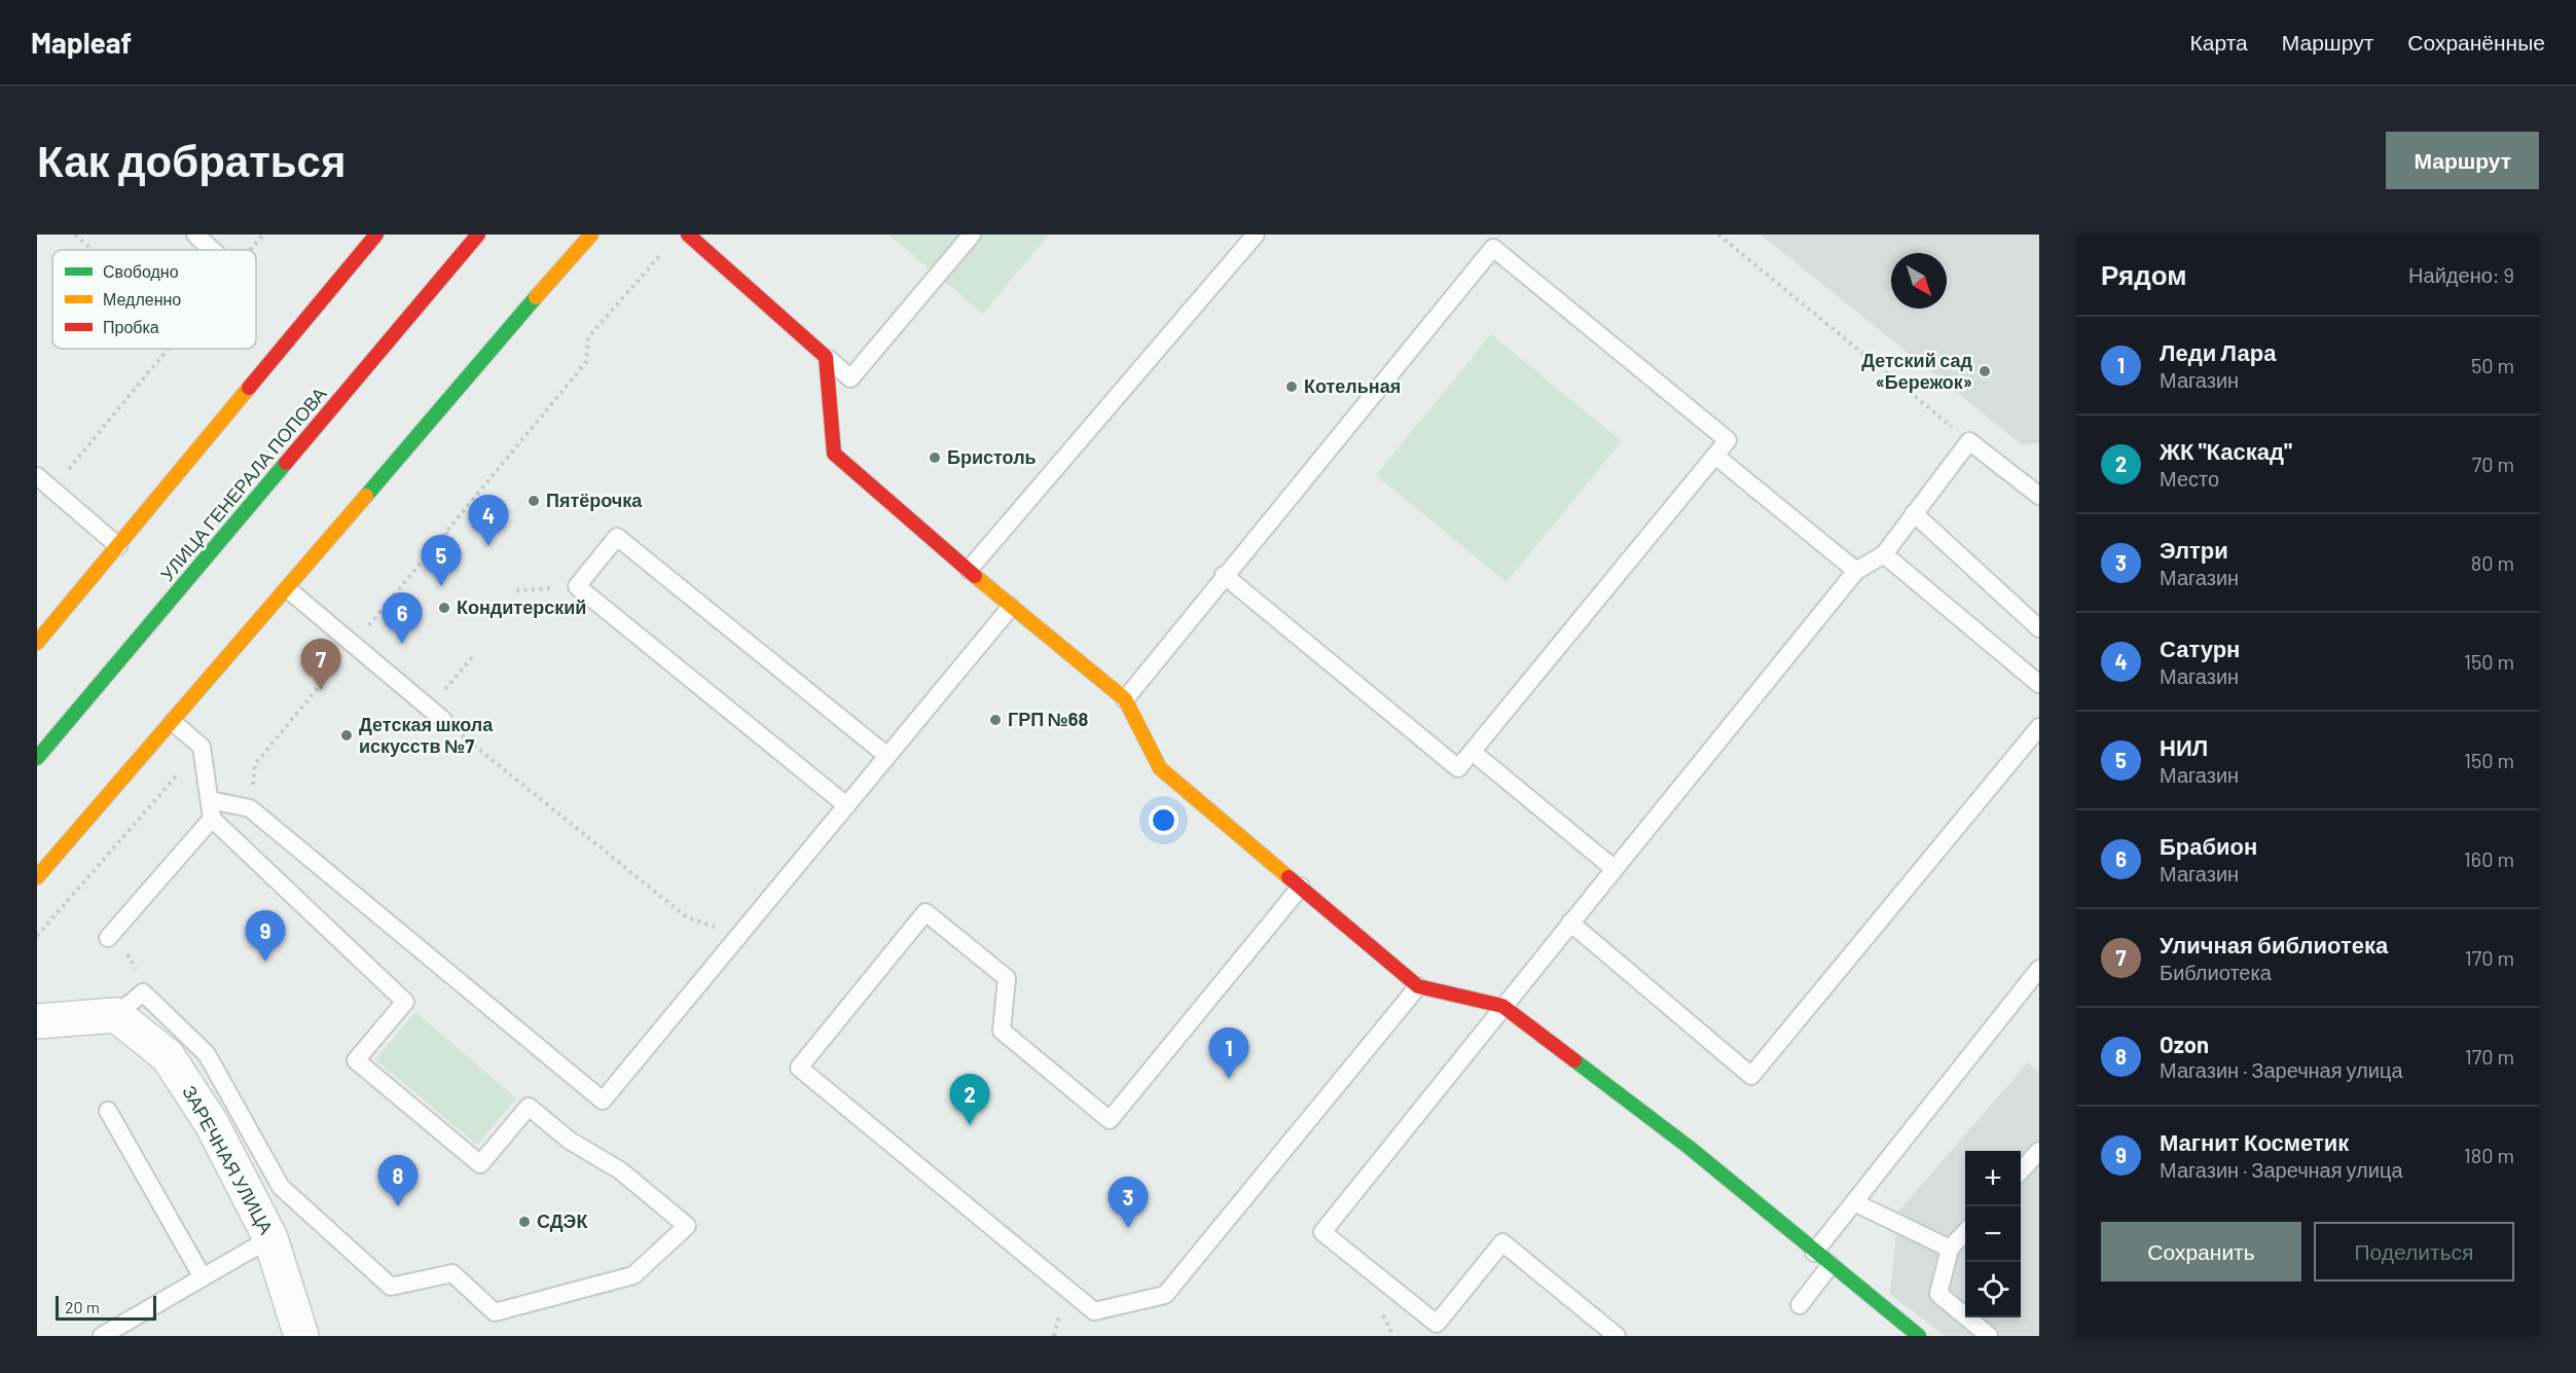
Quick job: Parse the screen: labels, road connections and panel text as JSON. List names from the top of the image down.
{
  "streets": {
    "street": ["УЛИЦА ГЕНЕРАЛА ПОПОВА", "ЗАРЕЧНАЯ УЛИЦА"]
  },
  "places": [
    "Детский сад «Бережок»",
    "Котельная",
    "Бристоль",
    "Пятёрочка",
    "Кондитерский",
    "ГРП №68",
    "Детская школа искусств №7",
    "СДЭК"
  ],
  "legend": ["Свободно", "Медленно", "Пробка"],
  "scale_bar": "20 m",
  "north": "bottom right",
  "page": {
    "header": "Mapleaf",
    "nav": ["Карта", "Маршрут", "Сохранённые"],
    "buttons": [
      "Маршрут",
      ["Сохранить", "Поделиться"]
    ],
    "title": "Как добраться",
    "heading": ["Рядом", "Найдено: 9"],
    "list": [
      {
        "mark": "1",
        "name": "Леди Лара",
        "note": "Магазин",
        "value": "50 m"
      },
      {
        "mark": "2",
        "name": "ЖК \"Каскад\"",
        "note": "Место",
        "value": "70 m"
      },
      {
        "mark": "3",
        "name": "Элтри",
        "note": "Магазин",
        "value": "80 m"
      },
      {
        "mark": "4",
        "name": "Сатурн",
        "note": "Магазин",
        "value": "150 m"
      },
      {
        "mark": "5",
        "name": "НИЛ",
        "note": "Магазин",
        "value": "150 m"
      },
      {
        "mark": "6",
        "name": "Брабион",
        "note": "Магазин",
        "value": "160 m"
      },
      {
        "mark": "7",
        "name": "Уличная библиотека",
        "note": "Библиотека",
        "value": "170 m"
      },
      {
        "mark": "8",
        "name": "Ozon",
        "note": "Магазин · Заречная улица",
        "value": "170 m"
      },
      {
        "mark": "9",
        "name": "Магнит Косметик",
        "note": "Магазин · Заречная улица",
        "value": "180 m"
      }
    ],
    "pins": [
      "4",
      "5",
      "6",
      "7",
      "9",
      "1",
      "2",
      "8",
      "3"
    ],
    "map_buttons": ["+", "−"],
    "scale": "20 m"
  }
}
